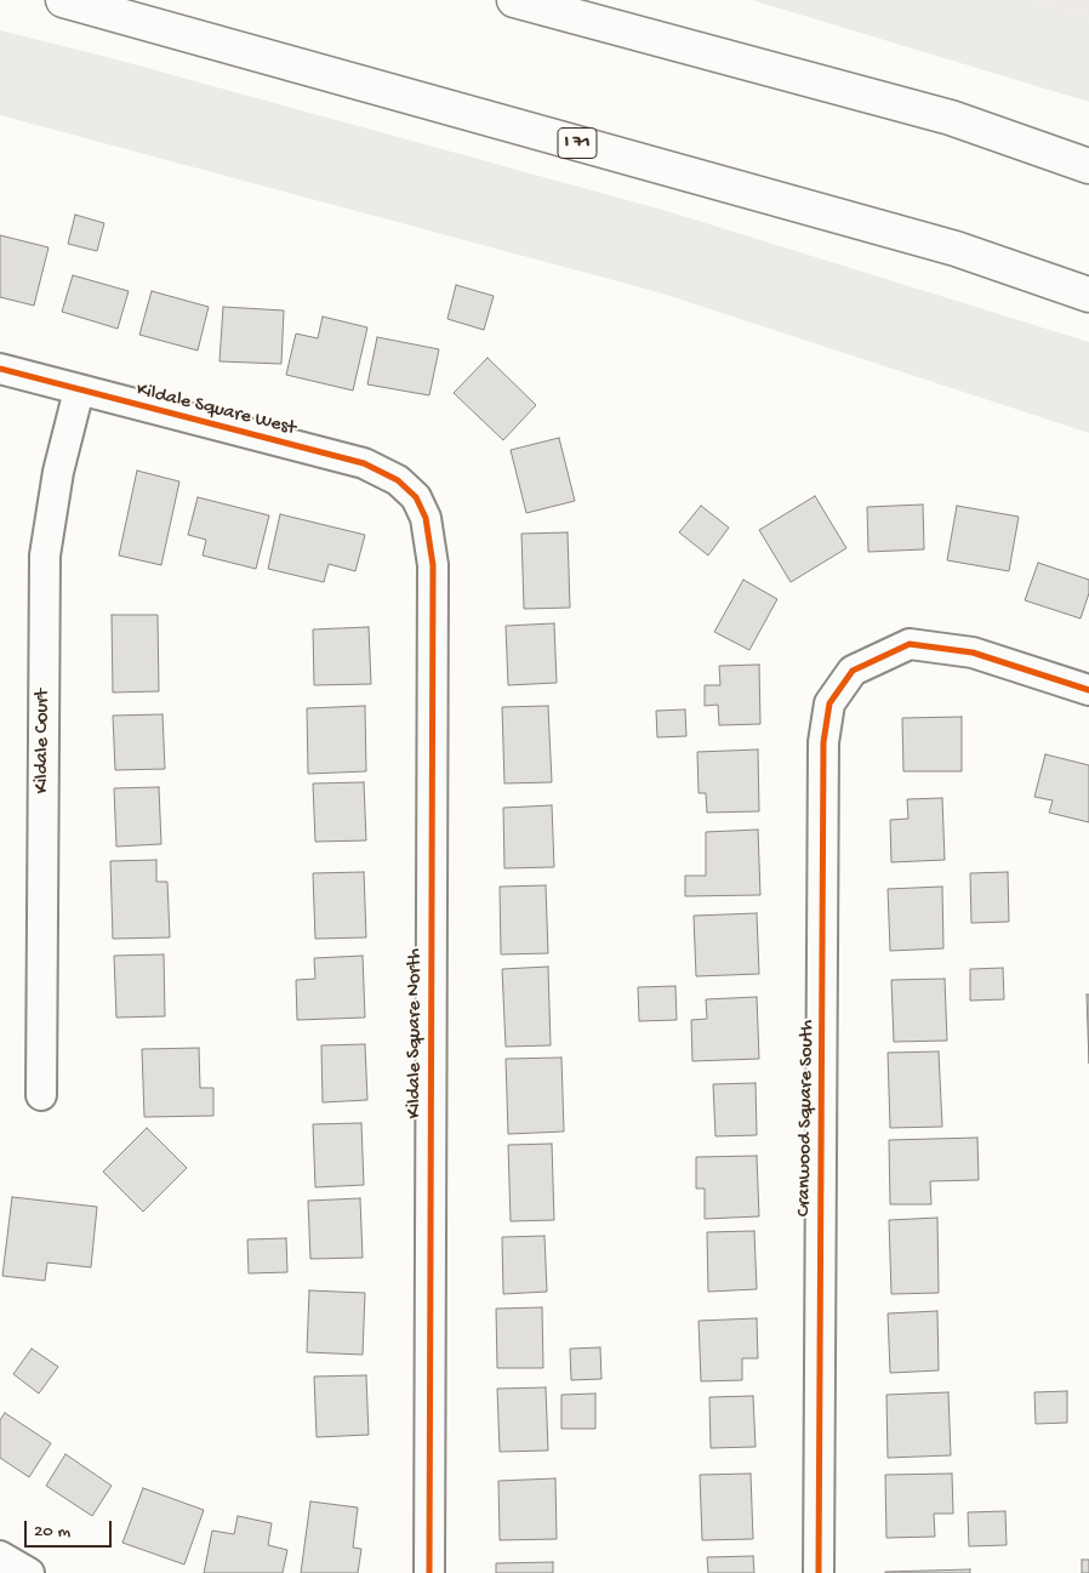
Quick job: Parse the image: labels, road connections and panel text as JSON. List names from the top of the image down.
{
  "streets": {
    "highway": ["I 71"],
    "street": [
      "Kildale Square West",
      "Kildale Court",
      "Kildale Square North",
      "Cranwood Square South"
    ]
  },
  "crossings": [
    ["Kildale Square West", "Kildale Court"],
    ["Kildale Square West", "Kildale Square North"]
  ],
  "scale_bar": "20 m"
}
